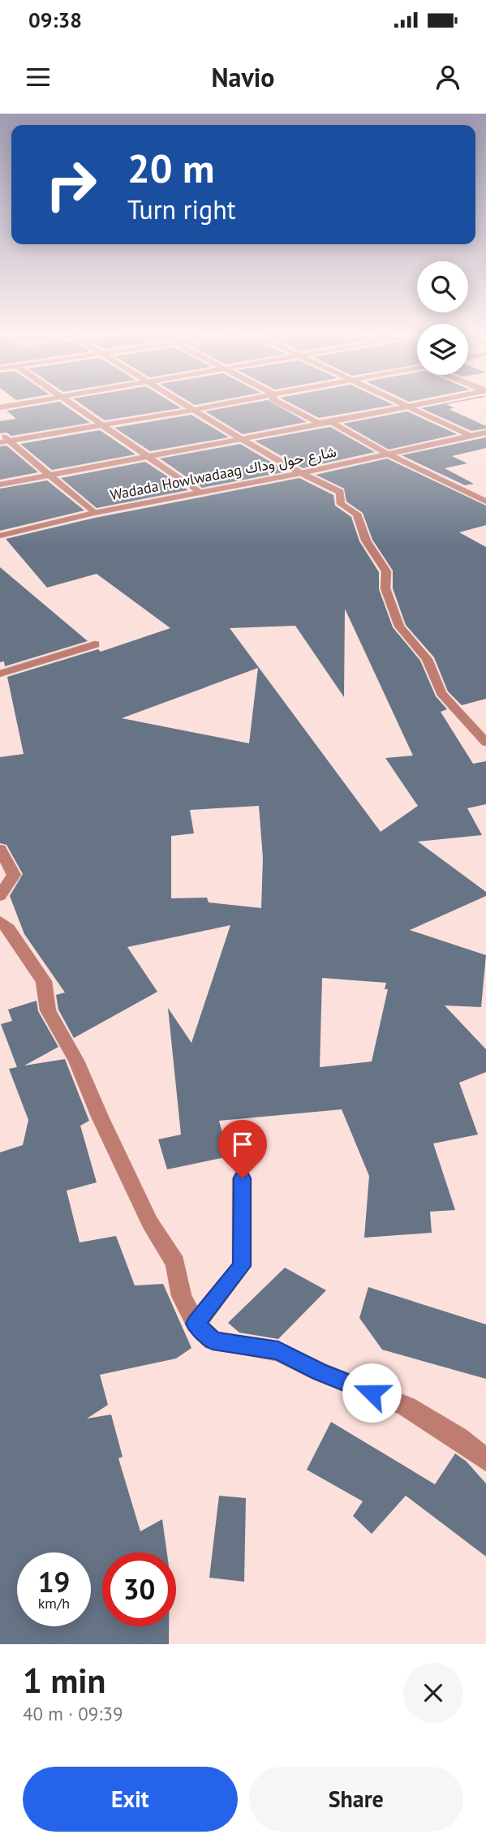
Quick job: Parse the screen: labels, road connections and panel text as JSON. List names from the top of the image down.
{
  "streets": {
    "street": ["Wadada Howlwadaag شارع حول وداك"]
  },
  "page": {
    "status": "09:38",
    "header": "Navio",
    "turn": ["20 m", "Turn right"],
    "speed": "19 km/h",
    "limit": "30",
    "heading": ["1 min", "40 m · 09:39"],
    "buttons": ["Exit", "Share"]
  }
}
